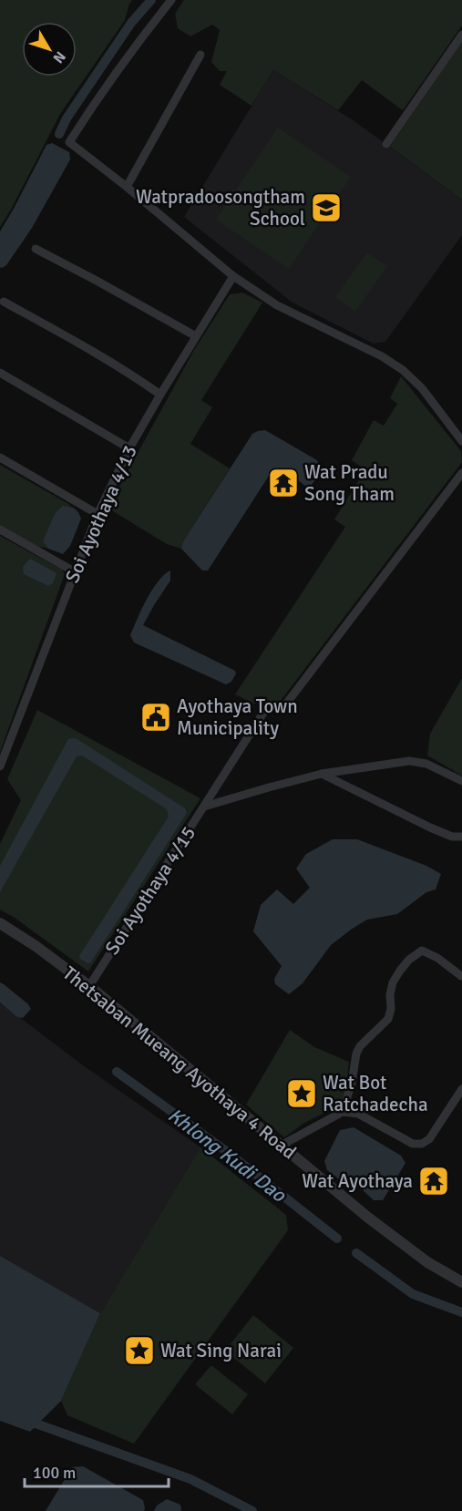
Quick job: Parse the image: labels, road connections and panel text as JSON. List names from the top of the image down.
{
  "streets": {
    "street": ["Soi Ayothaya 4/13", "Soi Ayothaya 4/15", "Thetsaban Mueang Ayothaya 4 Road"]
  },
  "crossings": [
    ["Soi Ayothaya 4/15", "Thetsaban Mueang Ayothaya 4 Road"]
  ],
  "water": ["Khlong Kudi Dao"],
  "places": {
    "school or university": ["Watpradoosongtham School"],
    "temple": ["Wat Pradu Song Tham", "Wat Ayothaya"],
    "public building": ["Ayothaya Town Municipality"],
    "place": ["Wat Bot Ratchadecha", "Wat Sing Narai"]
  },
  "scale_bar": "100 m",
  "north": "bottom right"
}
